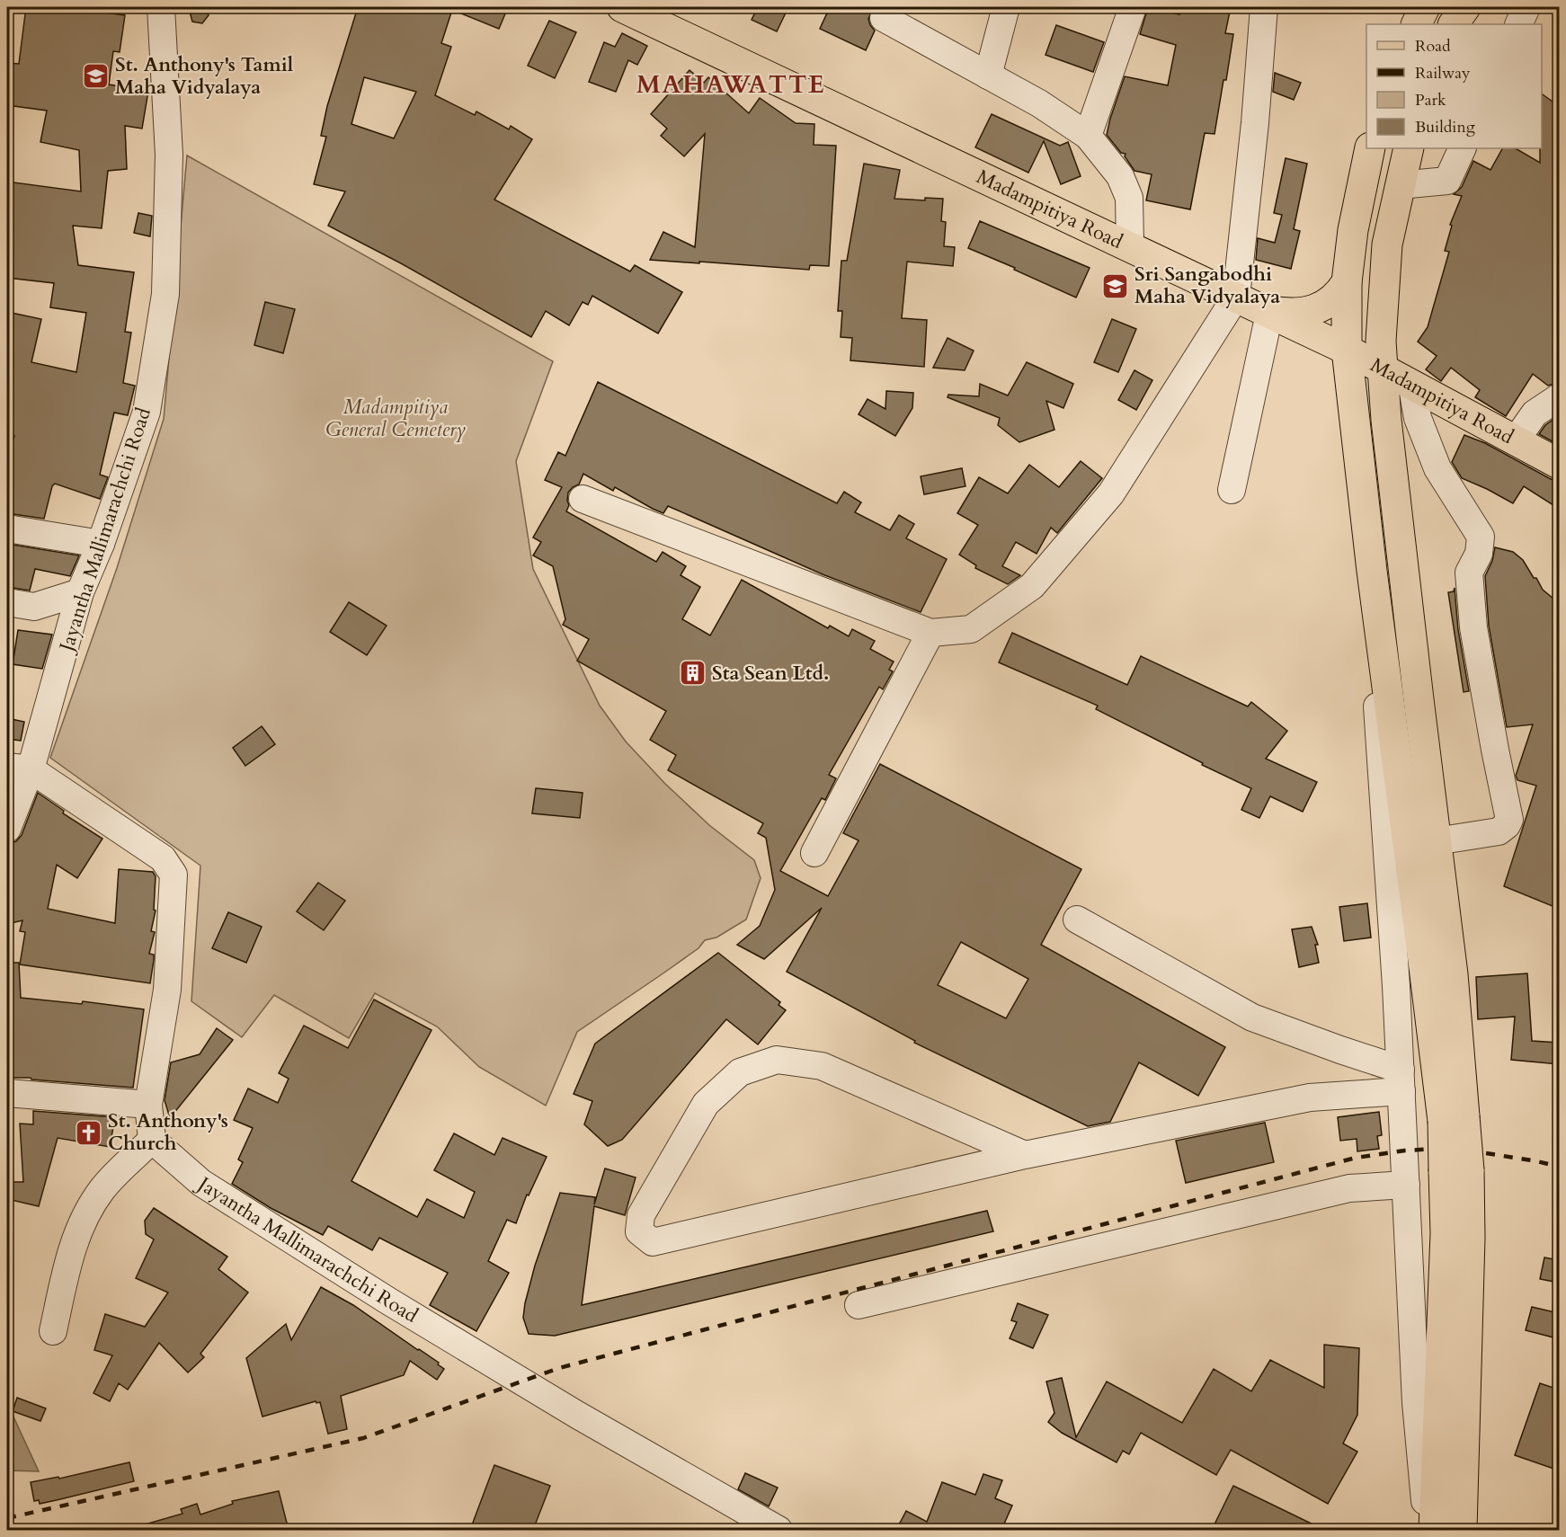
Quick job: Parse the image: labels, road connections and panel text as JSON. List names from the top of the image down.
{
  "streets": {
    "main road": ["Madampitiya Road"],
    "street": ["Jayantha Mallimarachchi Road"]
  },
  "districts": ["MAHAWATTE"],
  "parks": ["Madampitiya General Cemetery"],
  "places": {
    "school or university": ["St. Anthony's Tamil Maha Vidyalaya", "Sri Sangabodhi Maha Vidyalaya"],
    "building": ["Sta Sean Ltd."],
    "church": ["St. Anthony's Church"]
  },
  "legend": [
    "Road",
    "Railway",
    "Park",
    "Building"
  ]
}
